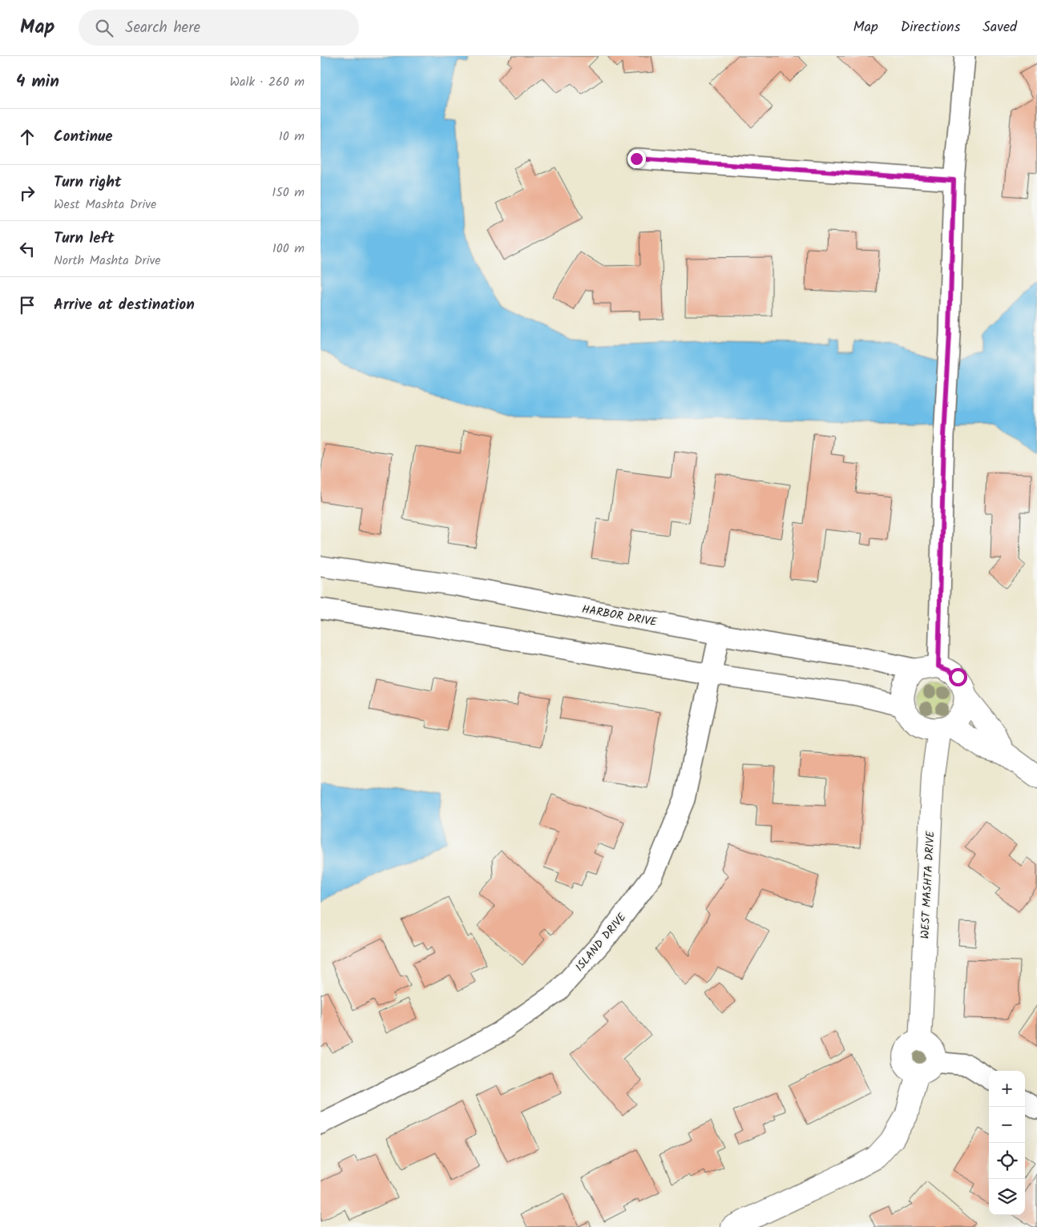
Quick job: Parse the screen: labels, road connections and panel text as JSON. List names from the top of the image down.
{
  "streets": {
    "street": ["HARBOR DRIVE", "WEST MASHTA DRIVE", "ISLAND DRIVE"]
  },
  "crossings": [
    ["HARBOR DRIVE", "WEST MASHTA DRIVE"],
    ["HARBOR DRIVE", "ISLAND DRIVE"]
  ],
  "page": {
    "header": "Map",
    "search": "Search here",
    "nav": ["Map", "Directions", "Saved"],
    "heading": ["4 min", "Walk · 260 m"],
    "list": [
      ["Continue", "10 m"],
      ["Turn right", "West Mashta Drive", "150 m"],
      ["Turn left", "North Mashta Drive", "100 m"],
      "Arrive at destination"
    ],
    "map_buttons": ["+", "−"]
  }
}
